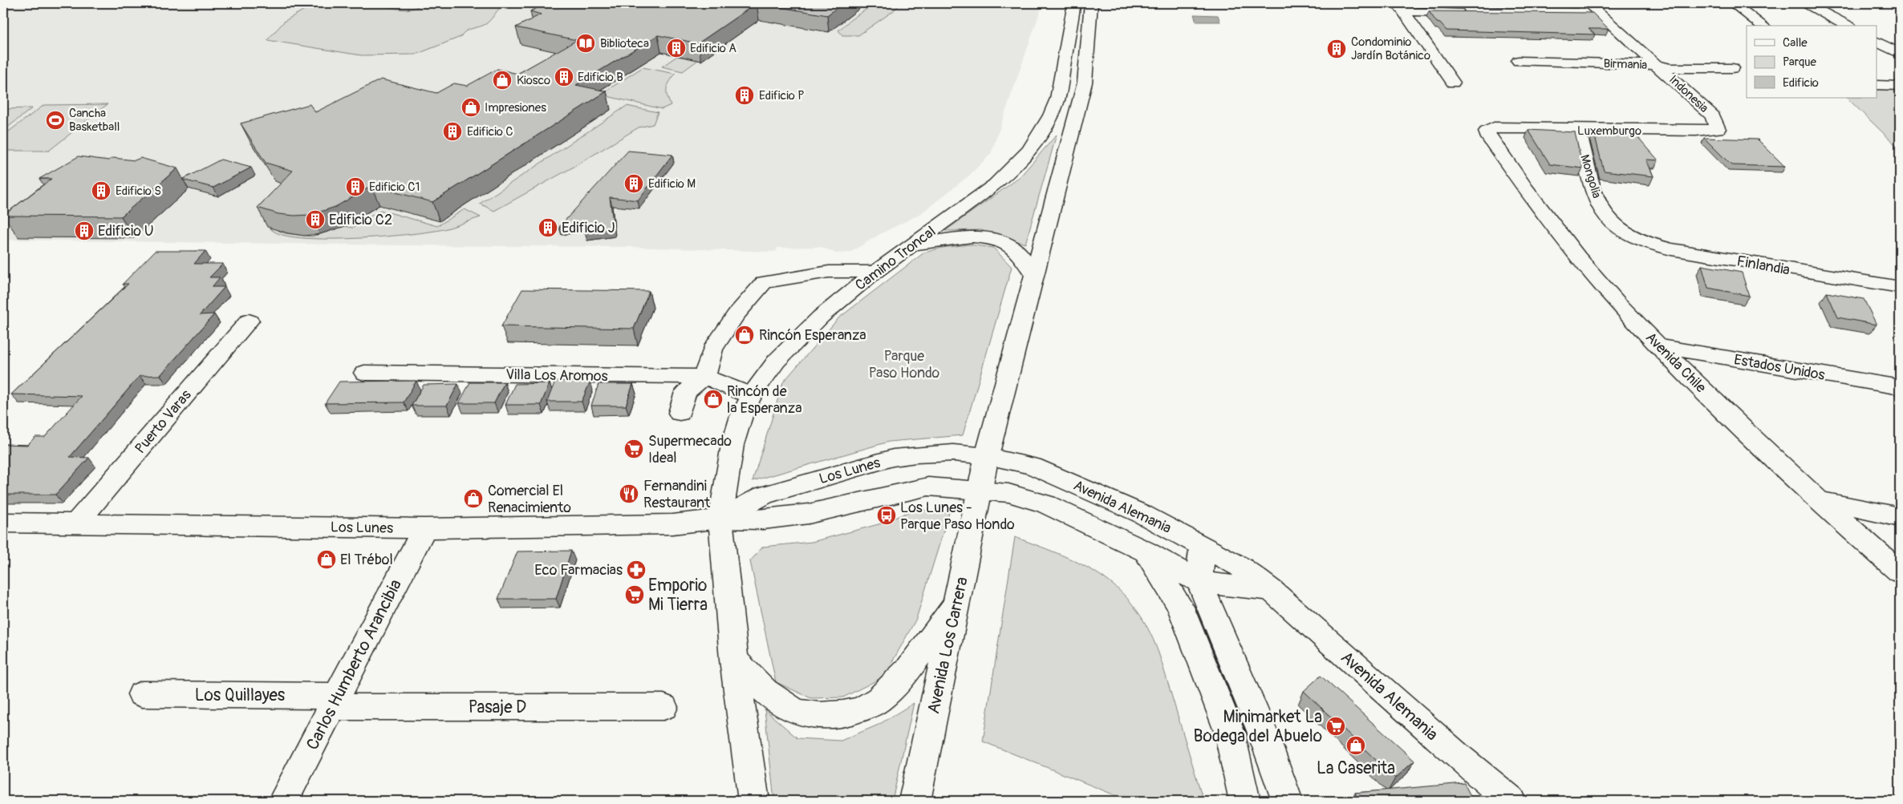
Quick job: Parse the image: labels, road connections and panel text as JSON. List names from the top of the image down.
{
  "streets": {
    "street": [
      "Birmania",
      "Indonesia",
      "Luxemburgo",
      "Mongolia",
      "Camino Troncal",
      "Finlandia",
      "Avenida Chile",
      "Estados Unidos",
      "Villa Los Aromos",
      "Puerto Varas",
      "Los Lunes",
      "Avenida Alemania",
      "Avenida Los Carrera",
      "Carlos Humberto Arancibia",
      "Los Quillayes",
      "Pasaje D"
    ]
  },
  "crossings": [
    ["Birmania", "Indonesia"],
    ["Indonesia", "Luxemburgo"],
    ["Luxemburgo", "Mongolia"],
    ["Luxemburgo", "Avenida Chile"],
    ["Mongolia", "Finlandia"],
    ["Camino Troncal", "Los Lunes"],
    ["Avenida Chile", "Estados Unidos"],
    ["Puerto Varas", "Los Lunes"],
    ["Los Lunes", "Avenida Alemania"],
    ["Los Lunes", "Avenida Los Carrera"],
    ["Los Lunes", "Carlos Humberto Arancibia"],
    ["Carlos Humberto Arancibia", "Los Quillayes"],
    ["Carlos Humberto Arancibia", "Pasaje D"],
    ["Los Quillayes", "Pasaje D"]
  ],
  "parks": ["Parque Paso Hondo"],
  "places": {
    "library": ["Biblioteca"],
    "building": [
      "Edificio A",
      "Condominio Jardín Botánico",
      "Edificio B",
      "Edificio P",
      "Edificio C",
      "Edificio M",
      "Edificio C1",
      "Edificio S",
      "Edificio C2",
      "Edificio J",
      "Edificio U"
    ],
    "shop": [
      "Kiosco",
      "Impresiones",
      "Rincón Esperanza",
      "Rincón de la Esperanza",
      "Comercial El Renacimiento",
      "El Trébol",
      "La Caserita"
    ],
    "sports": ["Cancha Basketball"],
    "supermarket": ["Supermecado Ideal", "Emporio Mi Tierra", "Minimarket La Bodega del Abuelo"],
    "restaurant": ["Fernandini Restaurant"],
    "bus stop": ["Los Lunes - Parque Paso Hondo"],
    "pharmacy": ["Eco Farmacias"]
  },
  "legend": ["Calle", "Parque", "Edificio"]
}
